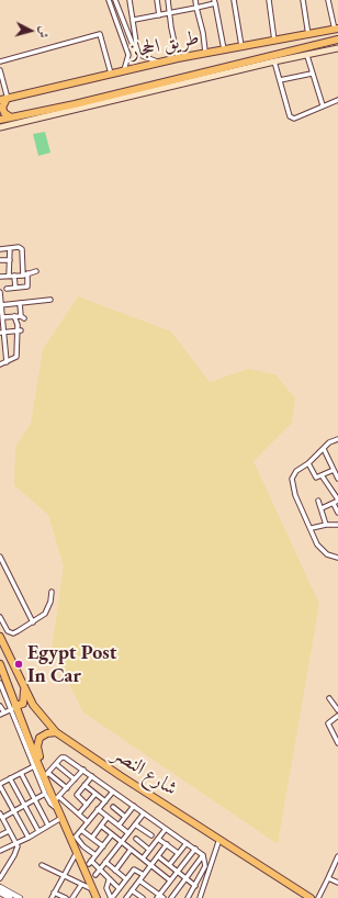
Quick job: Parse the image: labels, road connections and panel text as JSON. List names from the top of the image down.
{
  "streets": {
    "main road": ["طريق الحجاز", "شارع النصر"]
  },
  "places": ["Egypt Post In Car"],
  "north": "right"
}
